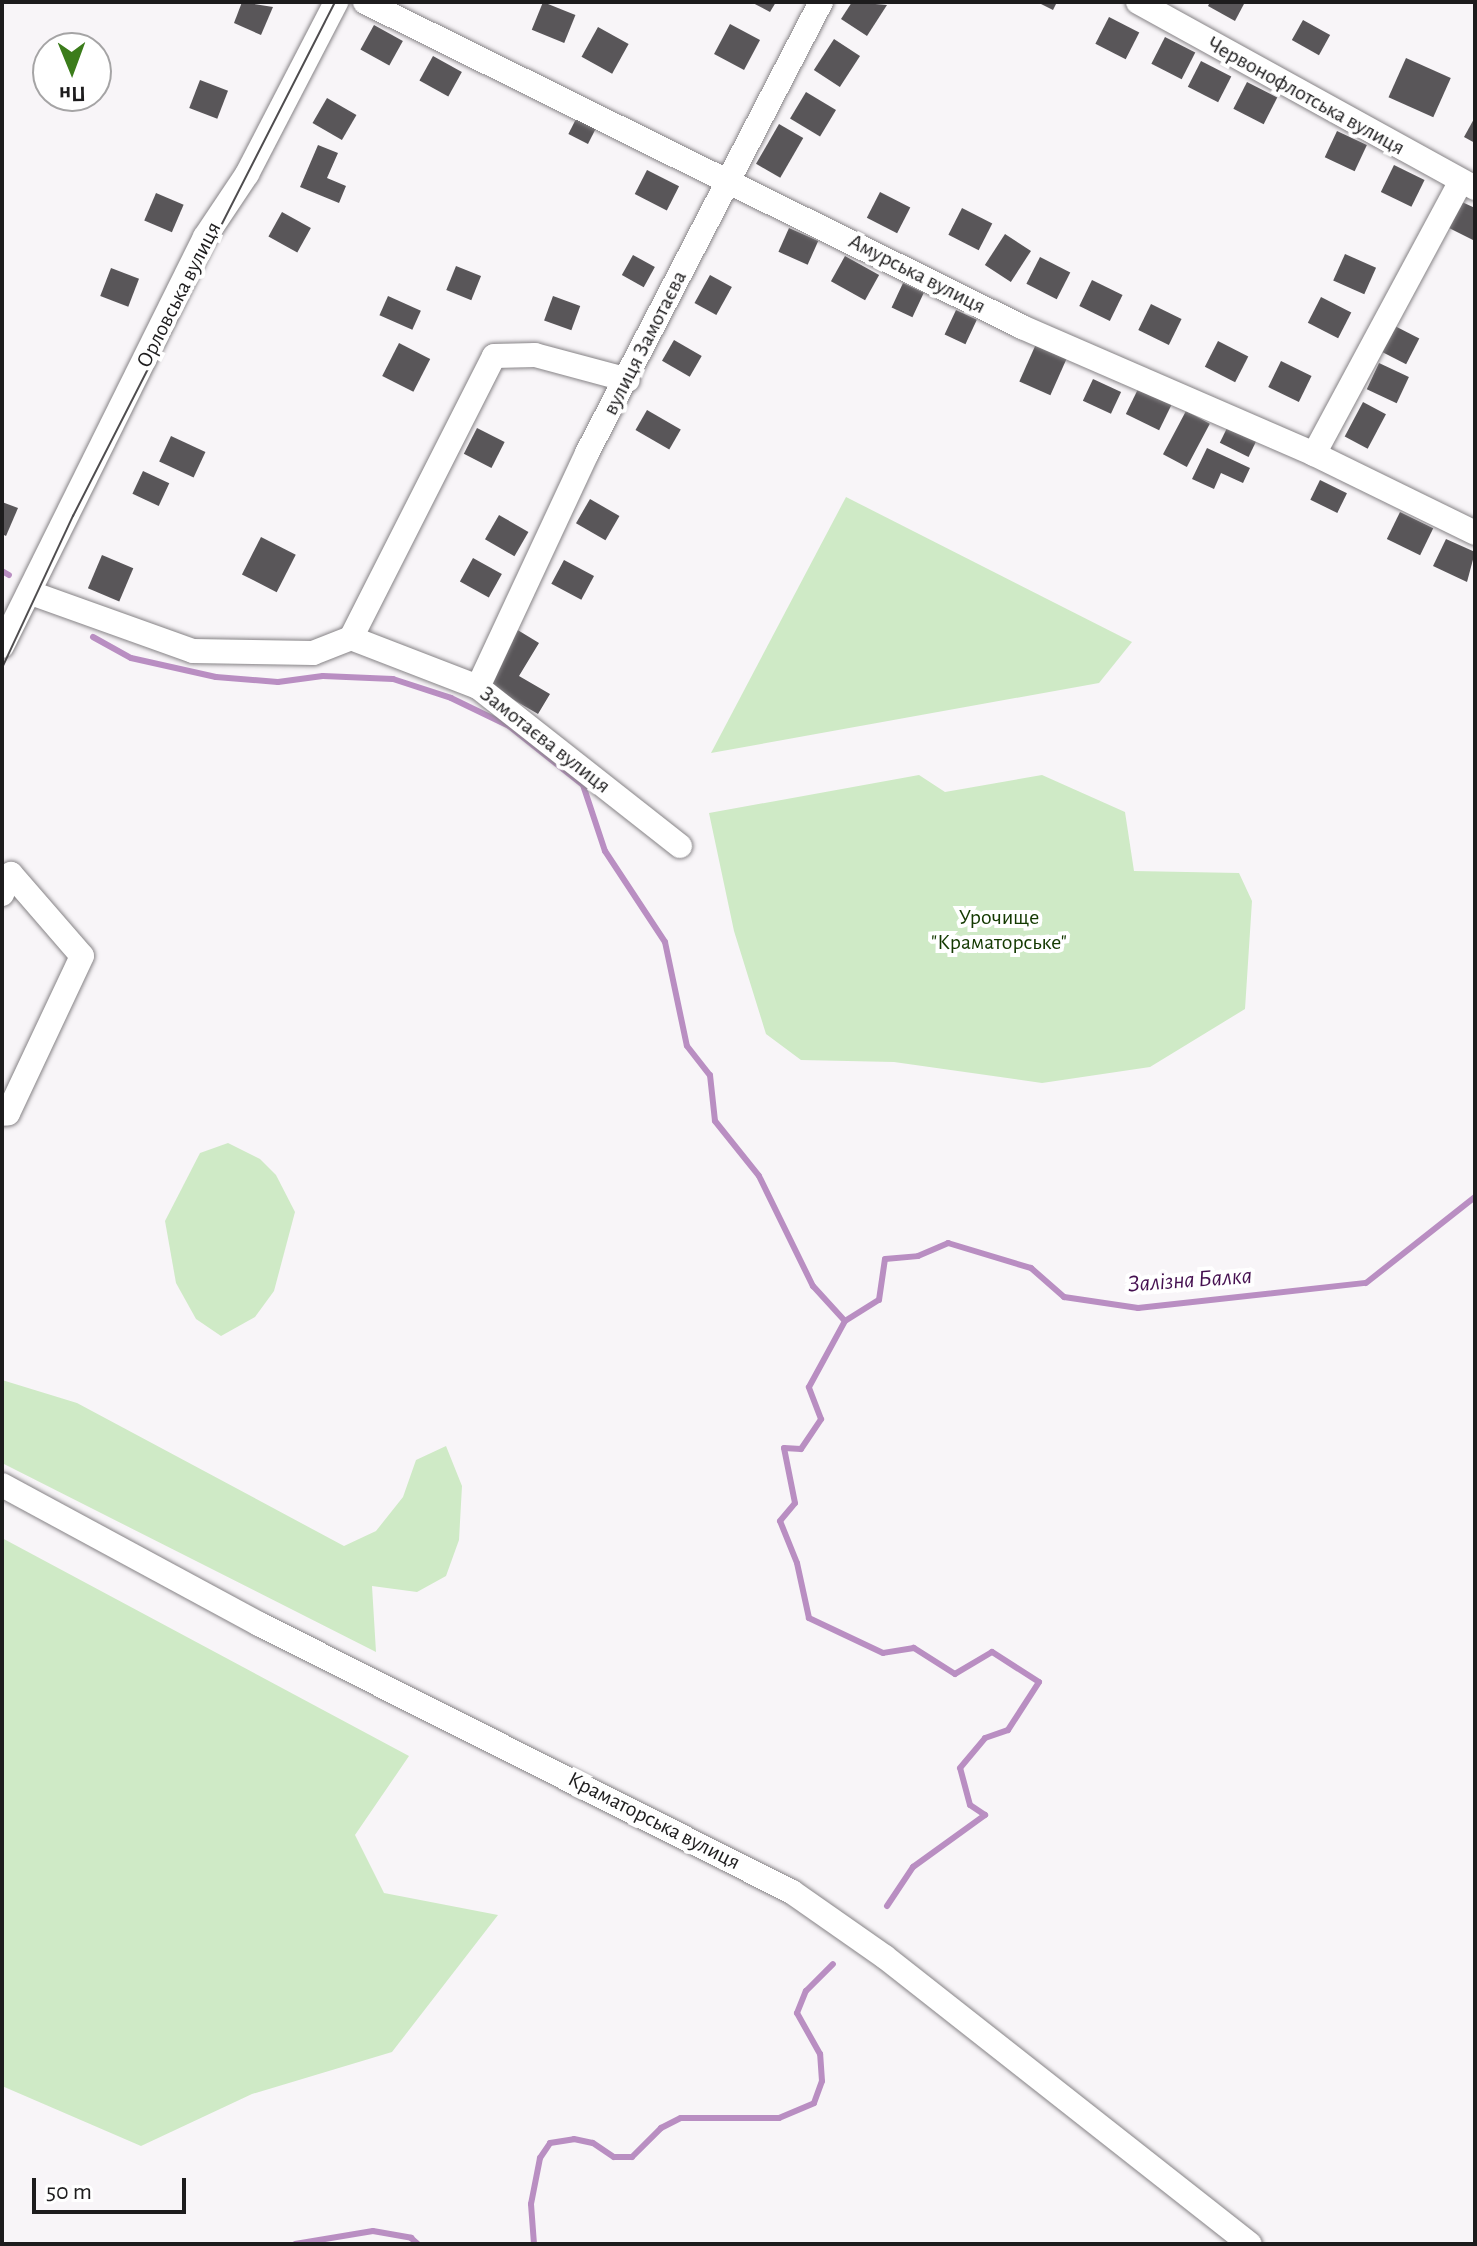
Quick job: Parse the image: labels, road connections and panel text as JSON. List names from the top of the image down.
{
  "streets": {
    "street": [
      "Червонофлотська вулиця",
      "Амурська вулиця",
      "Орловська вулиця",
      "вулиця Замотаєва",
      "Замотаєва вулиця",
      "Краматорська вулиця"
    ]
  },
  "crossings": [
    ["Амурська вулиця", "вулиця Замотаєва"],
    ["вулиця Замотаєва", "Замотаєва вулиця"]
  ],
  "water": ["Залізна Балка"],
  "parks": ["Урочище \"Краматорське\""],
  "scale_bar": "50 m",
  "north": "bottom"
}
